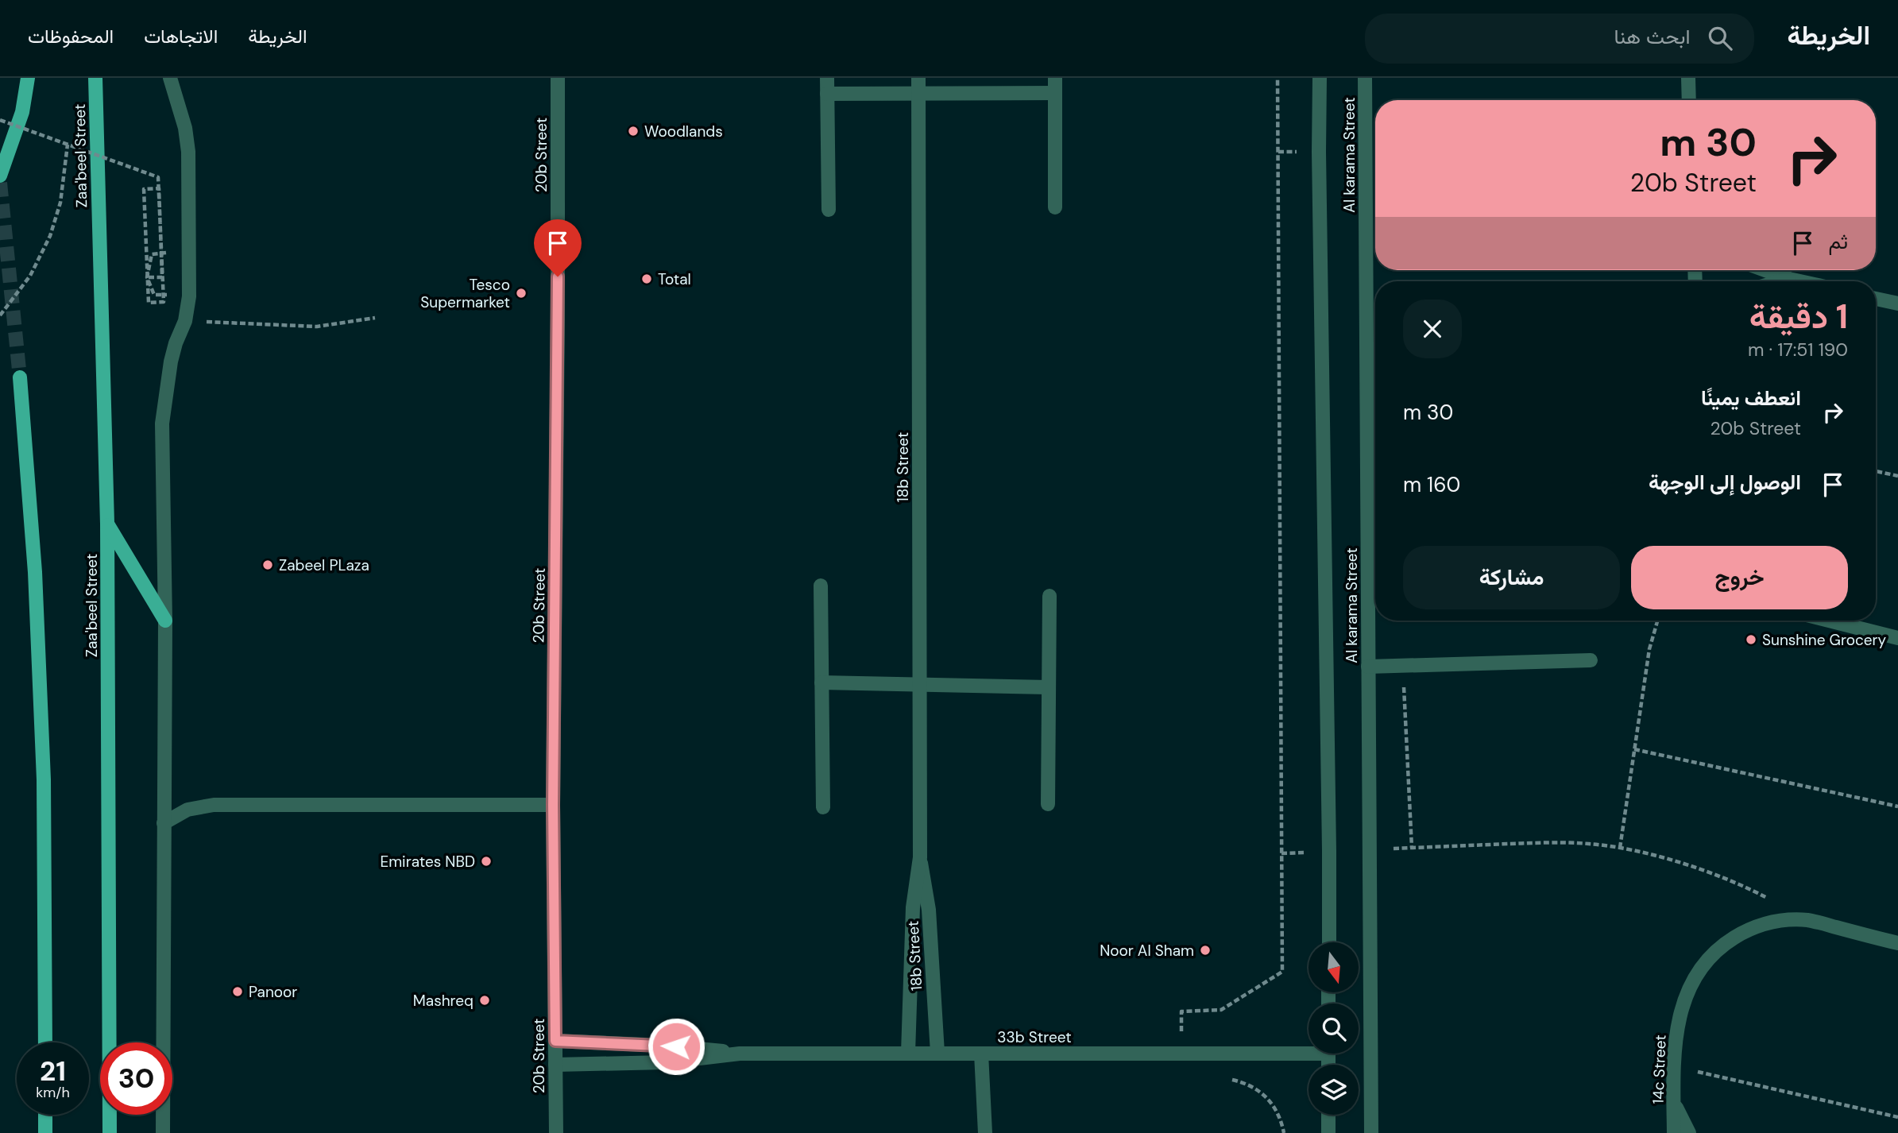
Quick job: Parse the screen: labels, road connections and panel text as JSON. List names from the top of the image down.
{
  "streets": {
    "main road": ["Zaa'beel Street"],
    "street": [
      "20b Street",
      "Al karama Street",
      "18b Street",
      "33b Street",
      "14c Street"
    ]
  },
  "crossings": [
    ["20b Street", "33b Street"],
    ["18b Street", "33b Street"]
  ],
  "places": [
    "Woodlands",
    "Total",
    "Tesco Supermarket",
    "Zabeel PLaza",
    "Sunshine Grocery",
    "Emirates NBD",
    "Noor Al Sham",
    "Panoor",
    "Mashreq"
  ],
  "north": "bottom",
  "page": {
    "header": "الخريطة",
    "search": "ابحث هنا",
    "nav": ["الخريطة", "الاتجاهات", "المحفوظات"],
    "turn": ["30 m", "20b Street"],
    "then": "ثم",
    "heading": ["1 دقيقة", "190 m · 17:51"],
    "list": [
      {
        "name": "انعطف يمينًا",
        "note": "20b Street",
        "value": "30 m"
      },
      {
        "name": "الوصول إلى الوجهة",
        "value": "160 m"
      }
    ],
    "buttons": ["خروج", "مشاركة"],
    "speed": "21 km/h",
    "limit": "30"
  }
}
